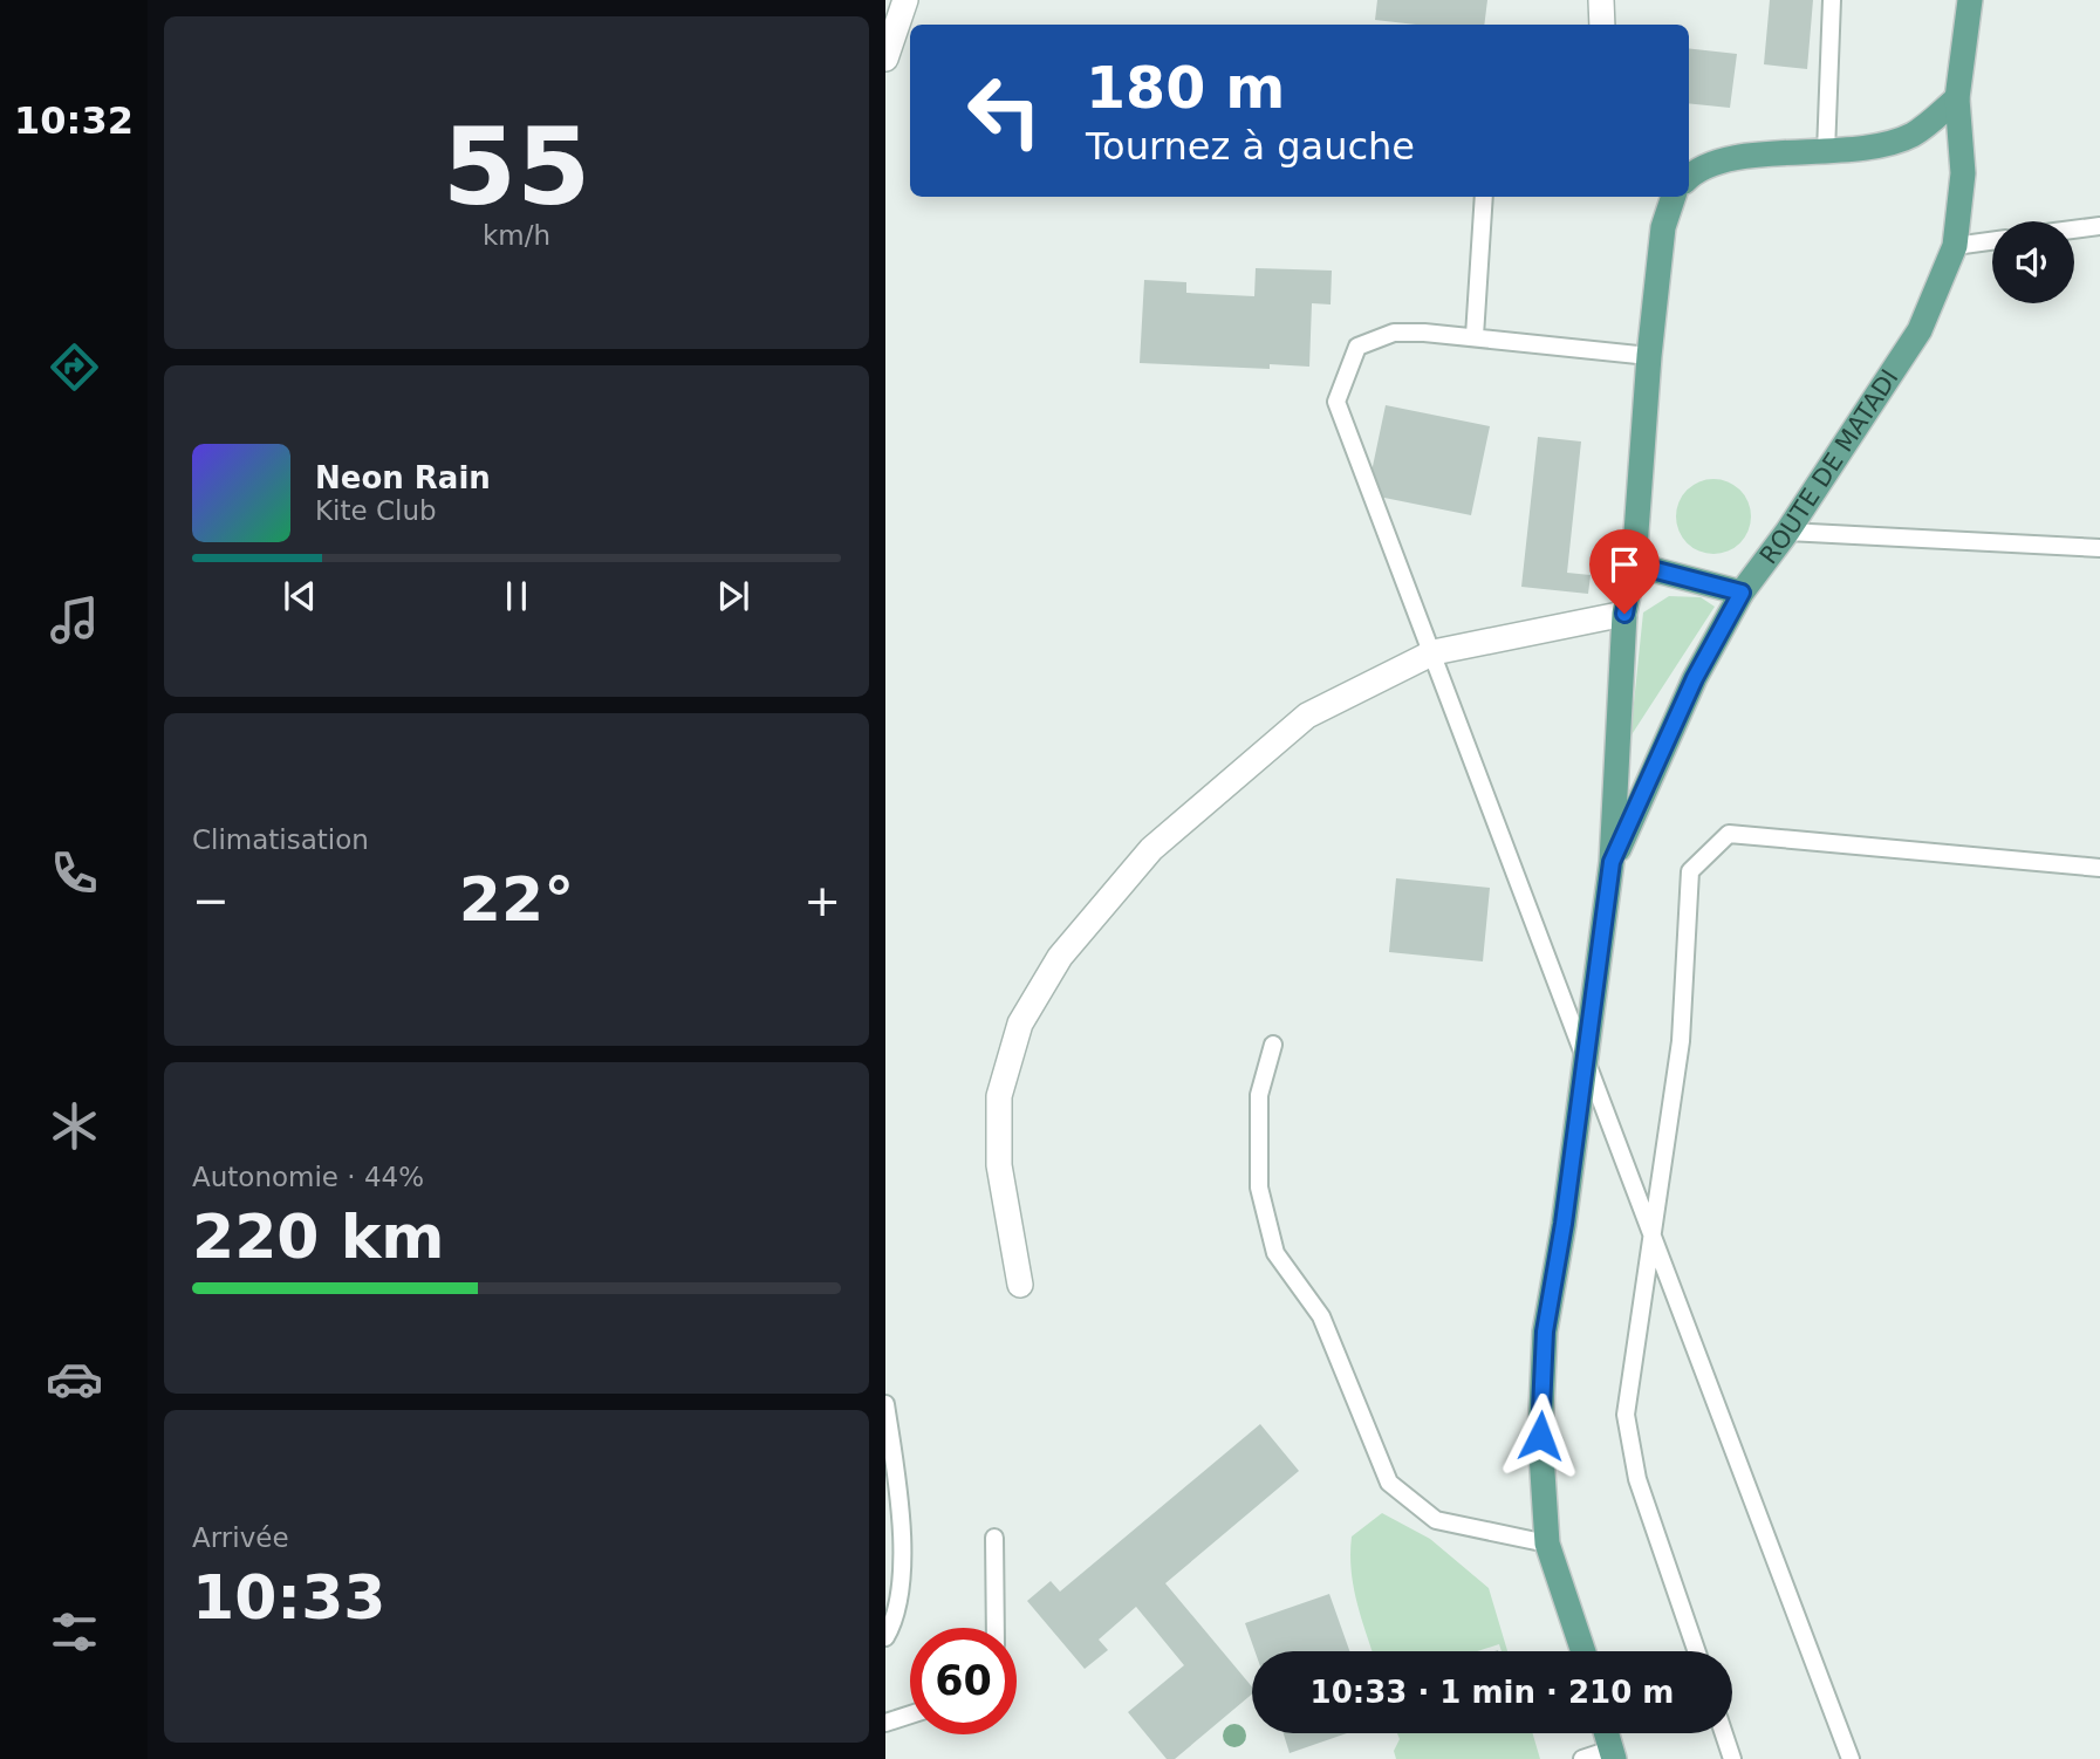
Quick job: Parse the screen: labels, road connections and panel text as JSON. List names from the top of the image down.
{
  "streets": {
    "main road": ["ROUTE DE MATADI"]
  },
  "page": {
    "tabs": "10:32",
    "tile": [
      ["55", "km/h"],
      "Climatisation",
      ["Autonomie · 44%", "220 km"],
      ["Arrivée", "10:33"]
    ],
    "turn": ["180 m", "Tournez à gauche"],
    "song": ["Neon Rain", "Kite Club"],
    "heat": ["−", "22°", "+"],
    "limit": "60",
    "trip": "10:33 · 1 min · 210 m"
  }
}
